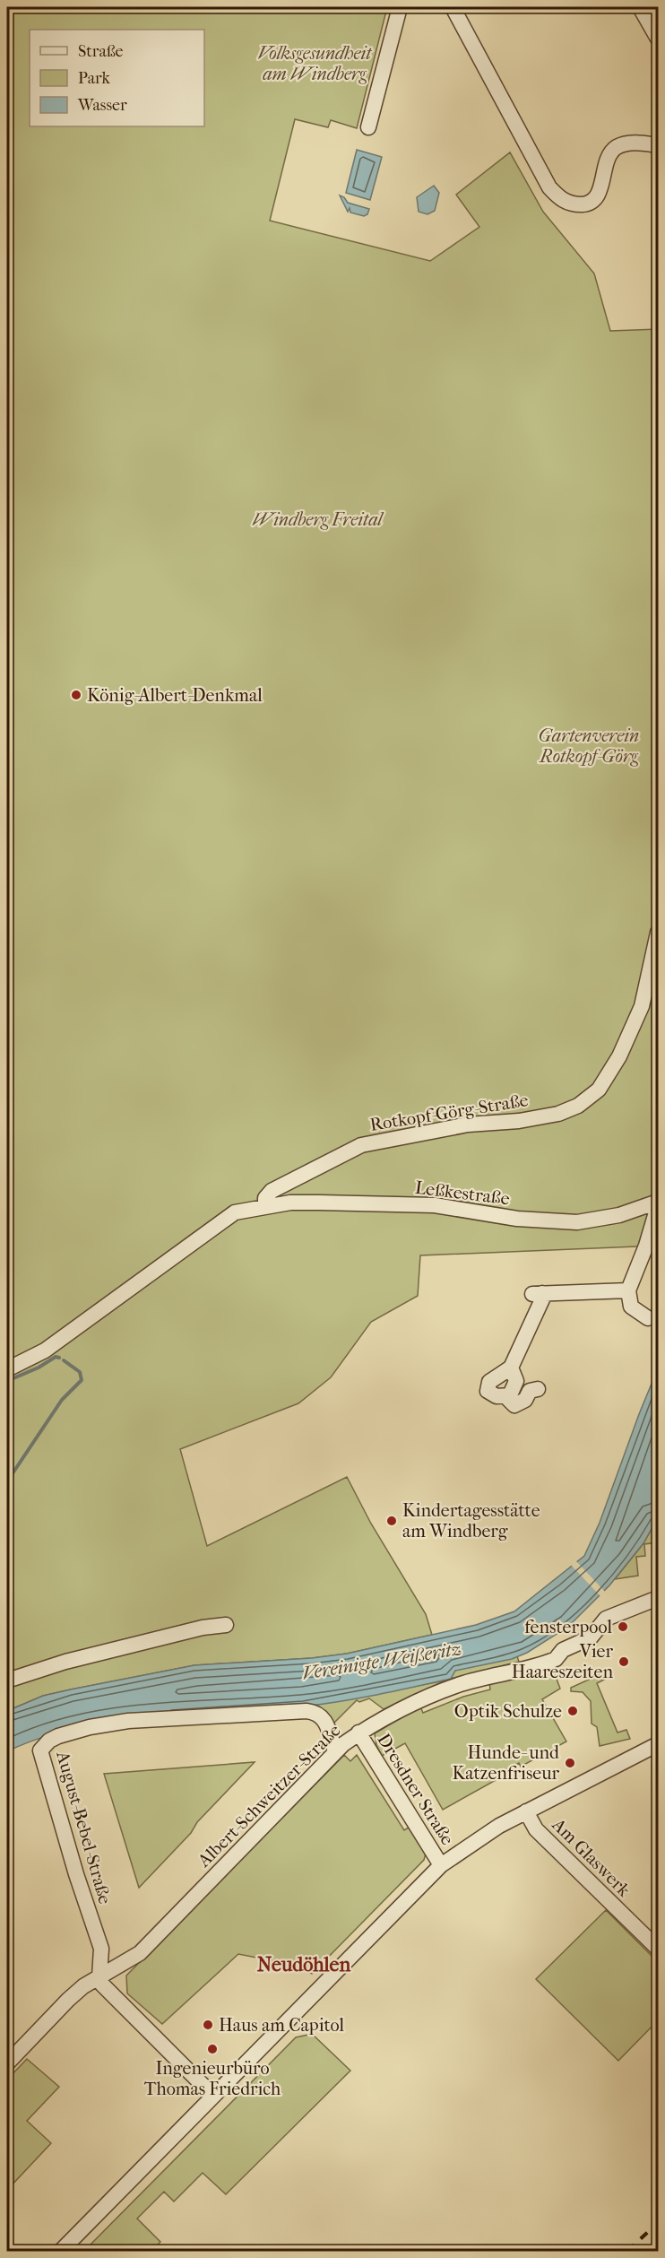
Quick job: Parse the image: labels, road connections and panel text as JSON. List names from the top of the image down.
{
  "streets": {
    "street": [
      "Rotkopf-Görg-Straße",
      "Leßkestraße",
      "Dresdner Straße",
      "Albert-Schweitzer-Straße",
      "August-Bebel-Straße",
      "Am Glaswerk"
    ]
  },
  "crossings": [
    ["Rotkopf-Görg-Straße", "Leßkestraße"],
    ["Dresdner Straße", "Albert-Schweitzer-Straße"],
    ["Albert-Schweitzer-Straße", "August-Bebel-Straße"]
  ],
  "districts": ["Neudöhlen"],
  "water": ["Vereinigte Weißeritz"],
  "parks": ["Volksgesundheit am Windberg", "Windberg Freital", "Gartenverein Rotkopf-Görg"],
  "places": [
    "König-Albert-Denkmal",
    "Kindertagesstätte am Windberg",
    "fensterpool",
    "Vier Haareszeiten",
    "Optik Schulze",
    "Hunde- und Katzenfriseur",
    "Haus am Capitol",
    "Ingenieurbüro Thomas Friedrich"
  ],
  "legend": ["Straße", "Park", "Wasser"]
}
